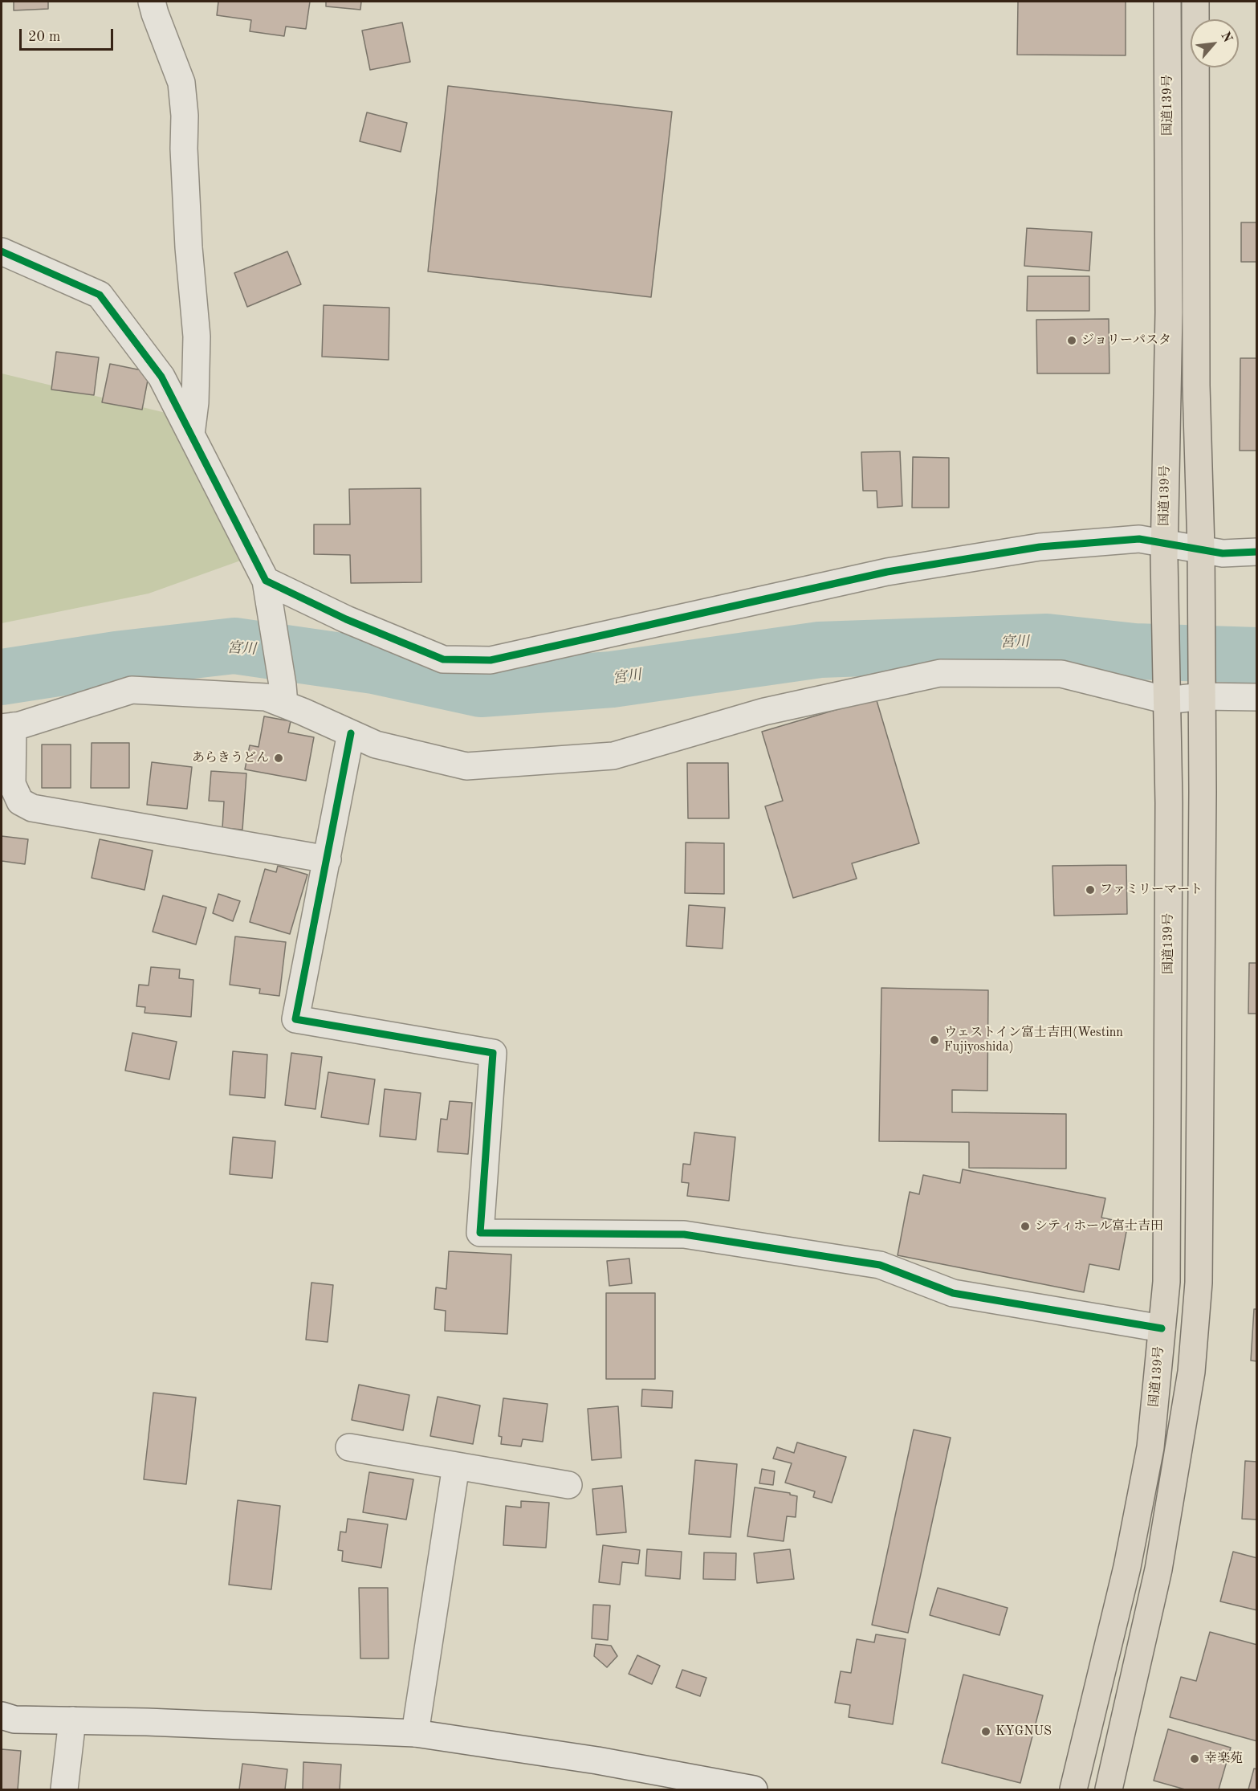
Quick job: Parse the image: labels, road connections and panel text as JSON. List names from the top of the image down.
{
  "streets": {
    "highway": ["国道139号"]
  },
  "water": ["宮川"],
  "places": [
    "ジョリーパスタ",
    "あらきうどん",
    "ファミリーマート",
    "ウェストイン富士吉田(Westinn Fujiyoshida)",
    "シティホール富士吉田",
    "KYGNUS",
    "幸楽苑"
  ],
  "scale_bar": "20 m",
  "north": "top right"
}
